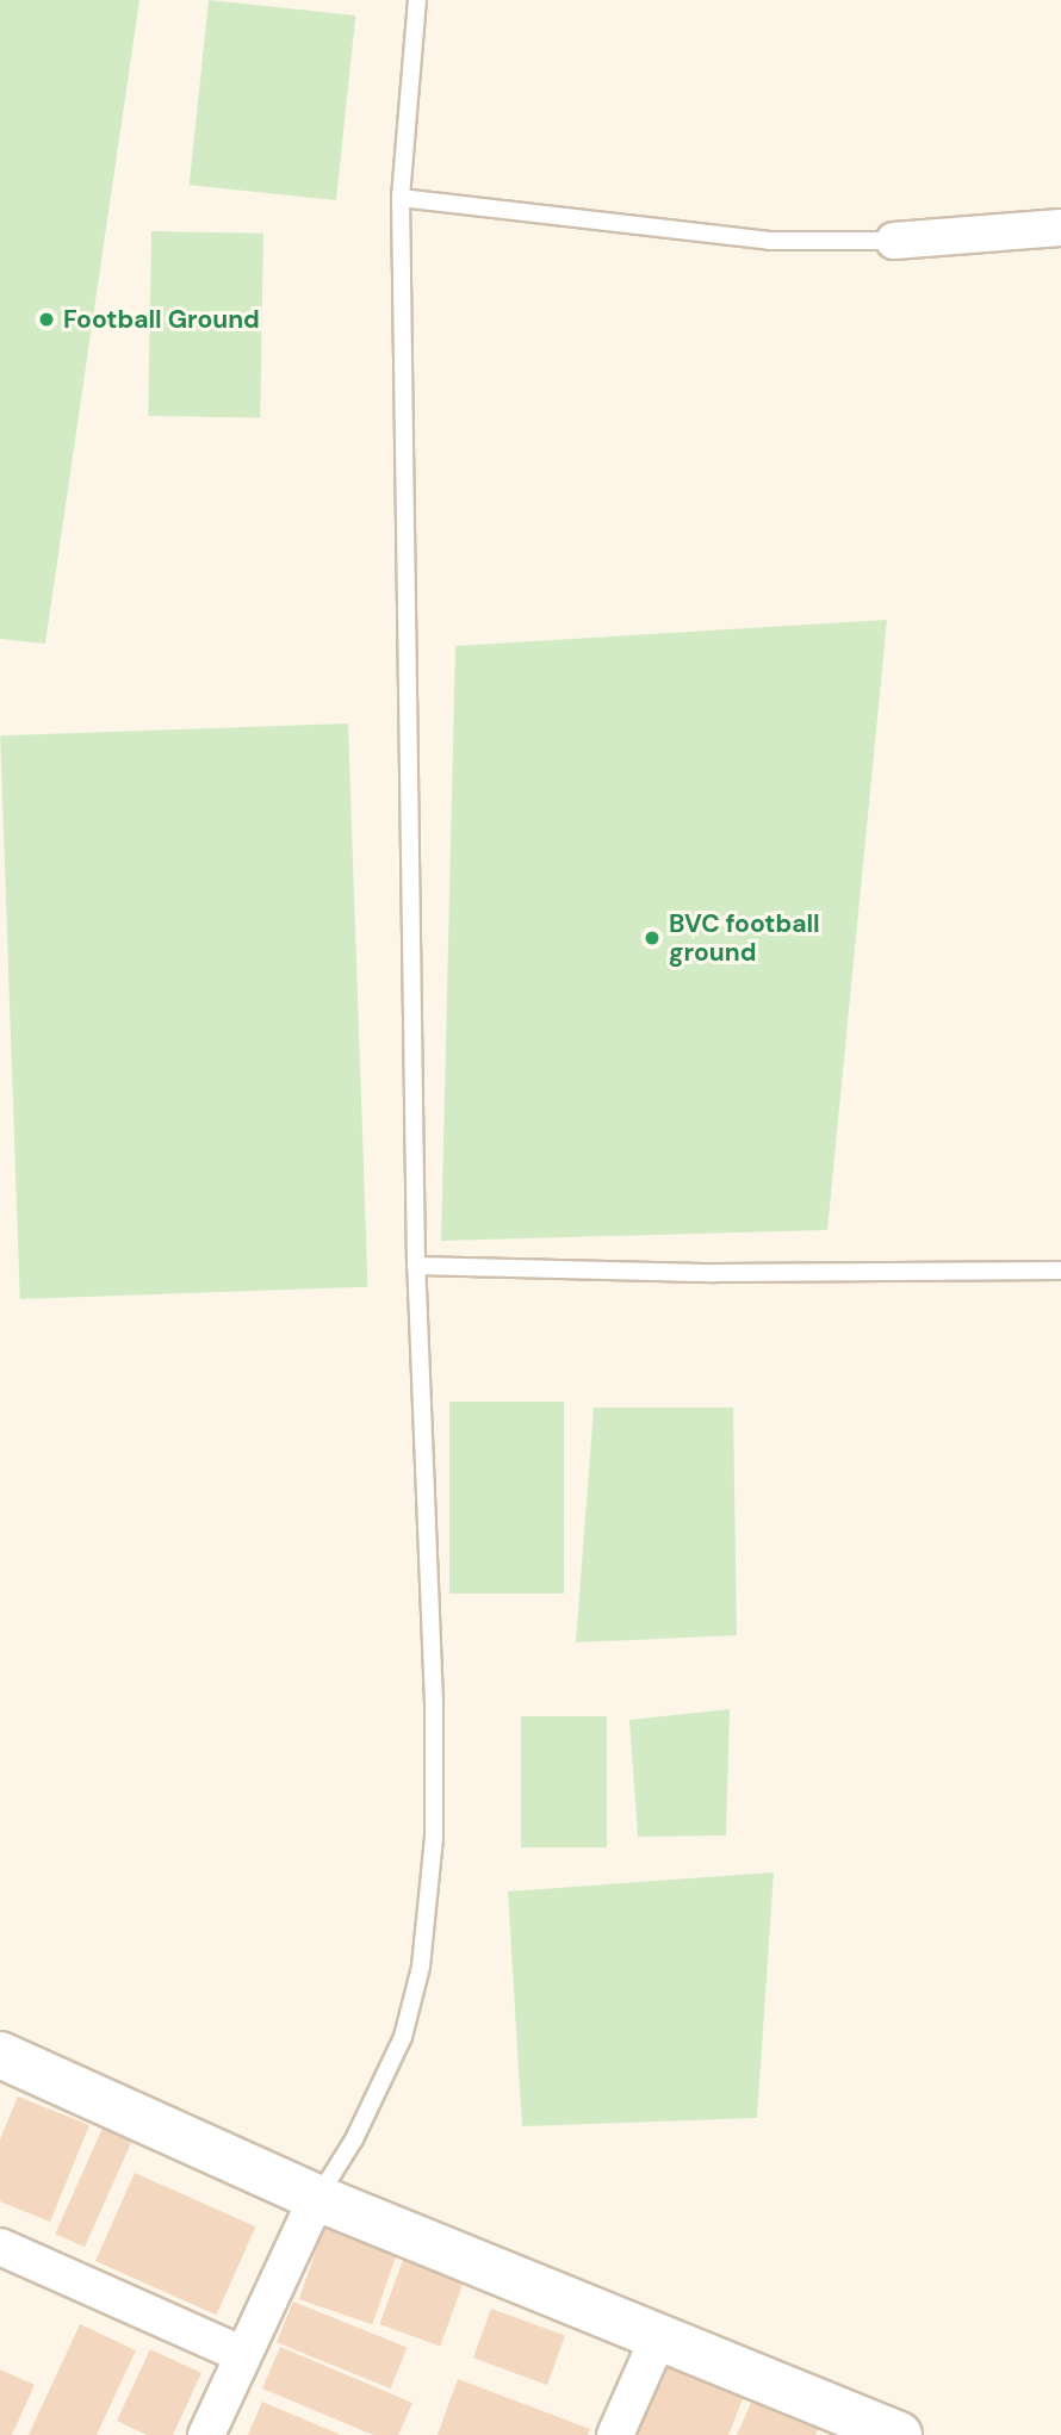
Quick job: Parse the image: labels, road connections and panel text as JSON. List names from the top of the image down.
{
  "places": ["Football Ground", "BVC football ground"]
}
